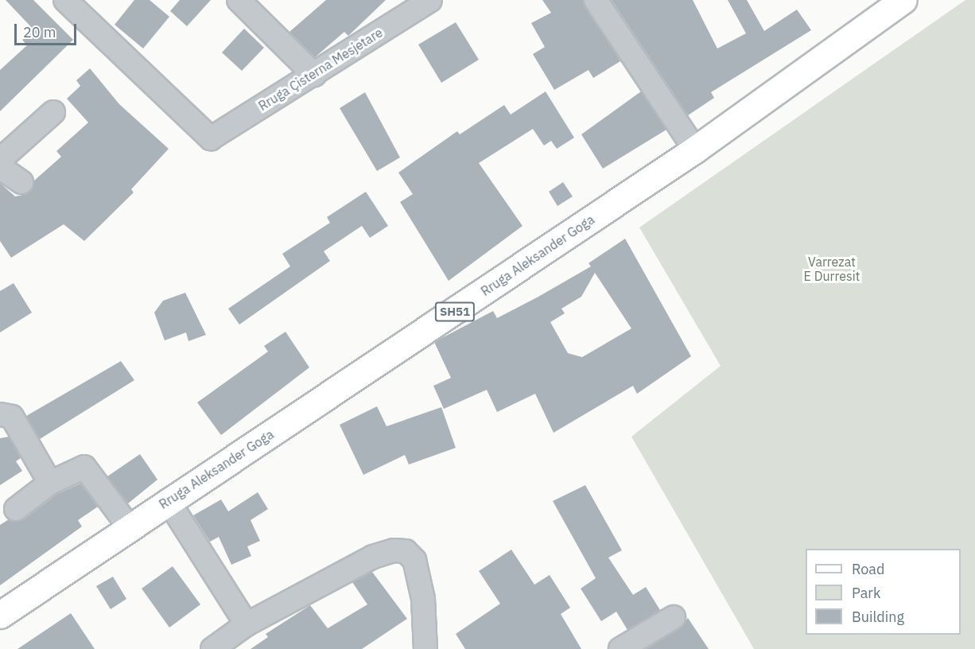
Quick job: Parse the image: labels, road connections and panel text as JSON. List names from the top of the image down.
{
  "streets": {
    "main road": ["Rruga Aleksander Goga", "SH51"],
    "street": ["Rruga Çisterna Mesjetare"]
  },
  "parks": ["Varrezat E Durresit"],
  "legend": ["Road", "Park", "Building"],
  "scale_bar": "20 m"
}
